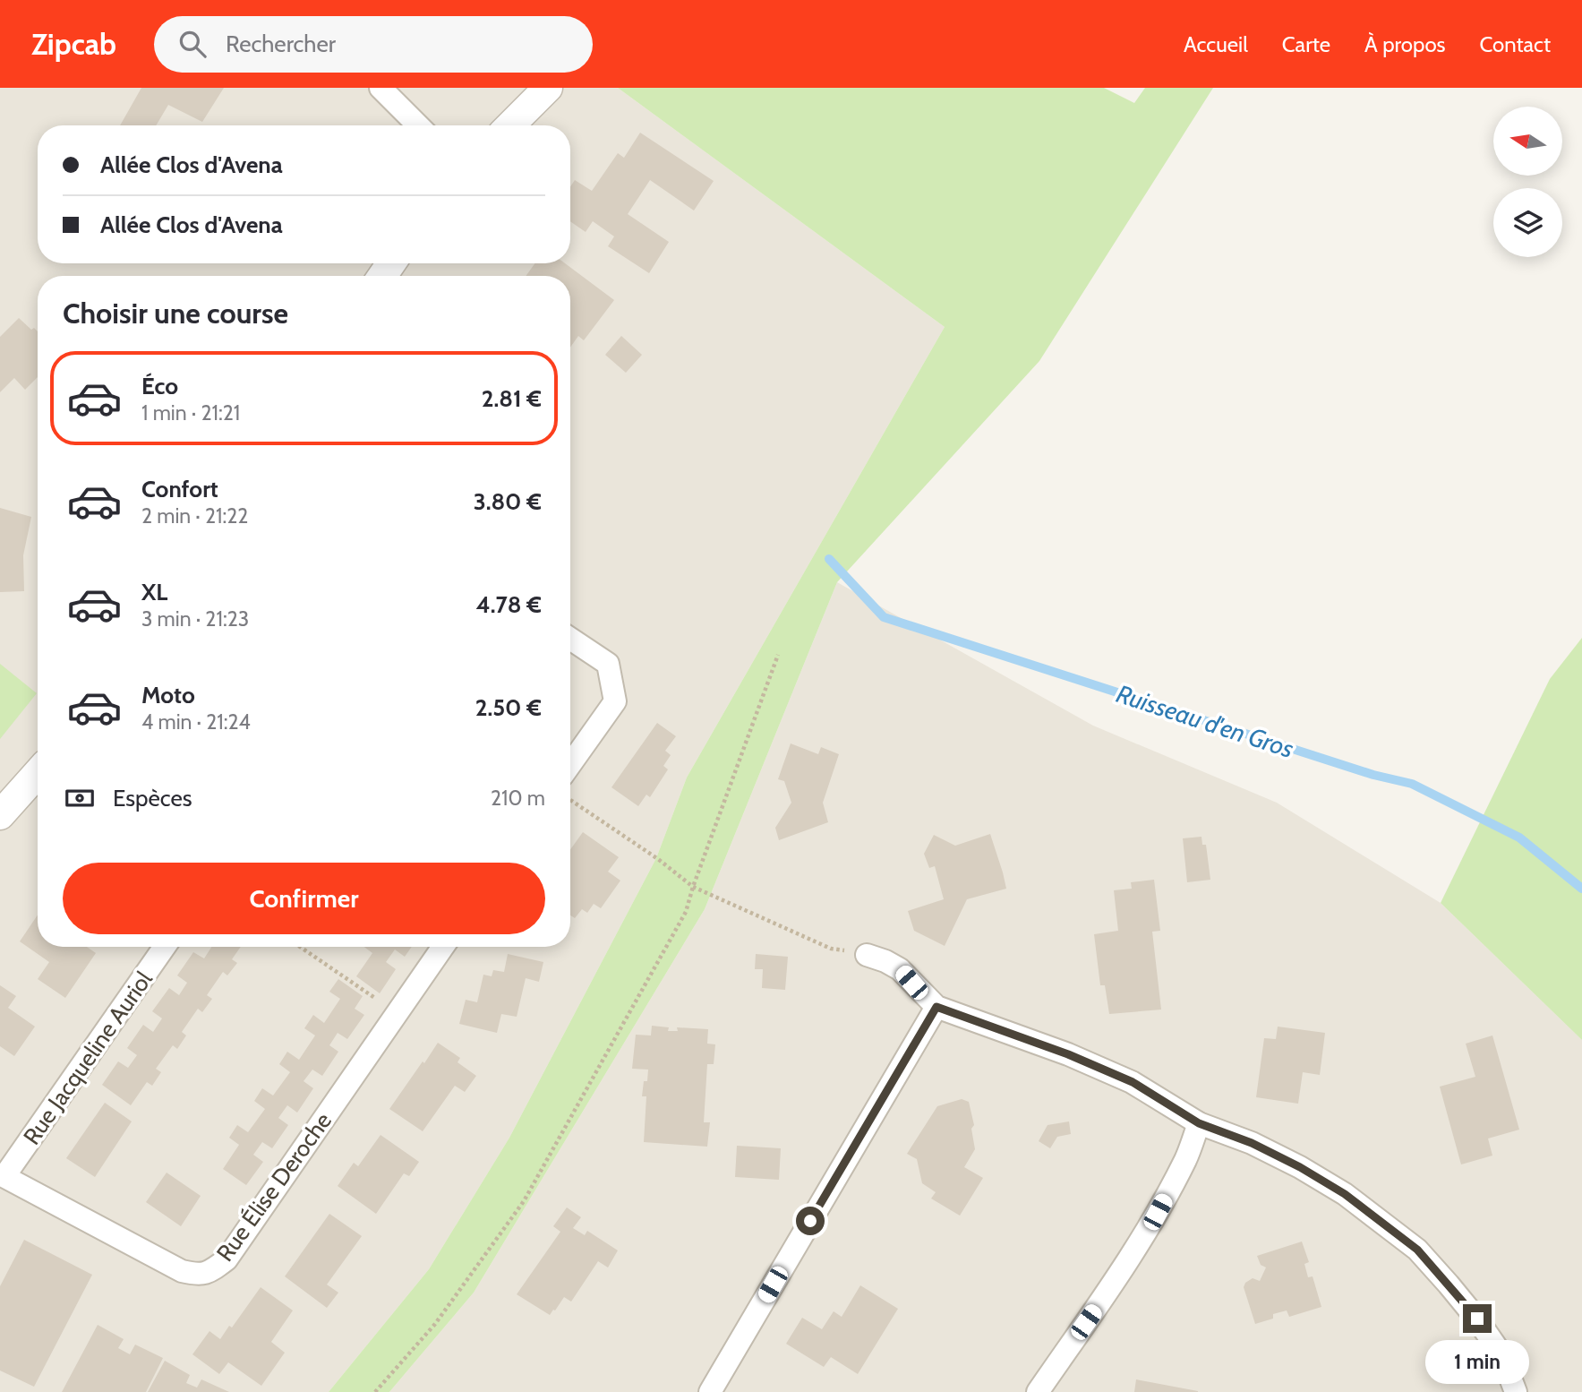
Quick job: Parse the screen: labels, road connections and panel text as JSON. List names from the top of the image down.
{
  "streets": {
    "street": ["Rue Jacqueline Auriol", "Rue Élise Deroche"]
  },
  "crossings": [
    ["Rue Jacqueline Auriol", "Rue Élise Deroche"]
  ],
  "water": ["Ruisseau d'en Gros"],
  "north": "left",
  "page": {
    "header": "Zipcab",
    "search": "Rechercher",
    "nav": [
      "Accueil",
      "Carte",
      "À propos",
      "Contact"
    ],
    "banner": ["Allée Clos d'Avena", "Allée Clos d'Avena"],
    "heading": "Choisir une course",
    "list": [
      {
        "name": "Éco",
        "note": "1 min · 21:21",
        "value": "2.81 €"
      },
      {
        "name": "Confort",
        "note": "2 min · 21:22",
        "value": "3.80 €"
      },
      {
        "name": "XL",
        "note": "3 min · 21:23",
        "value": "4.78 €"
      },
      {
        "name": "Moto",
        "note": "4 min · 21:24",
        "value": "2.50 €"
      }
    ],
    "pay": ["Espèces", "210 m"],
    "buttons": "Confirmer",
    "bubble": "1 min"
  }
}
